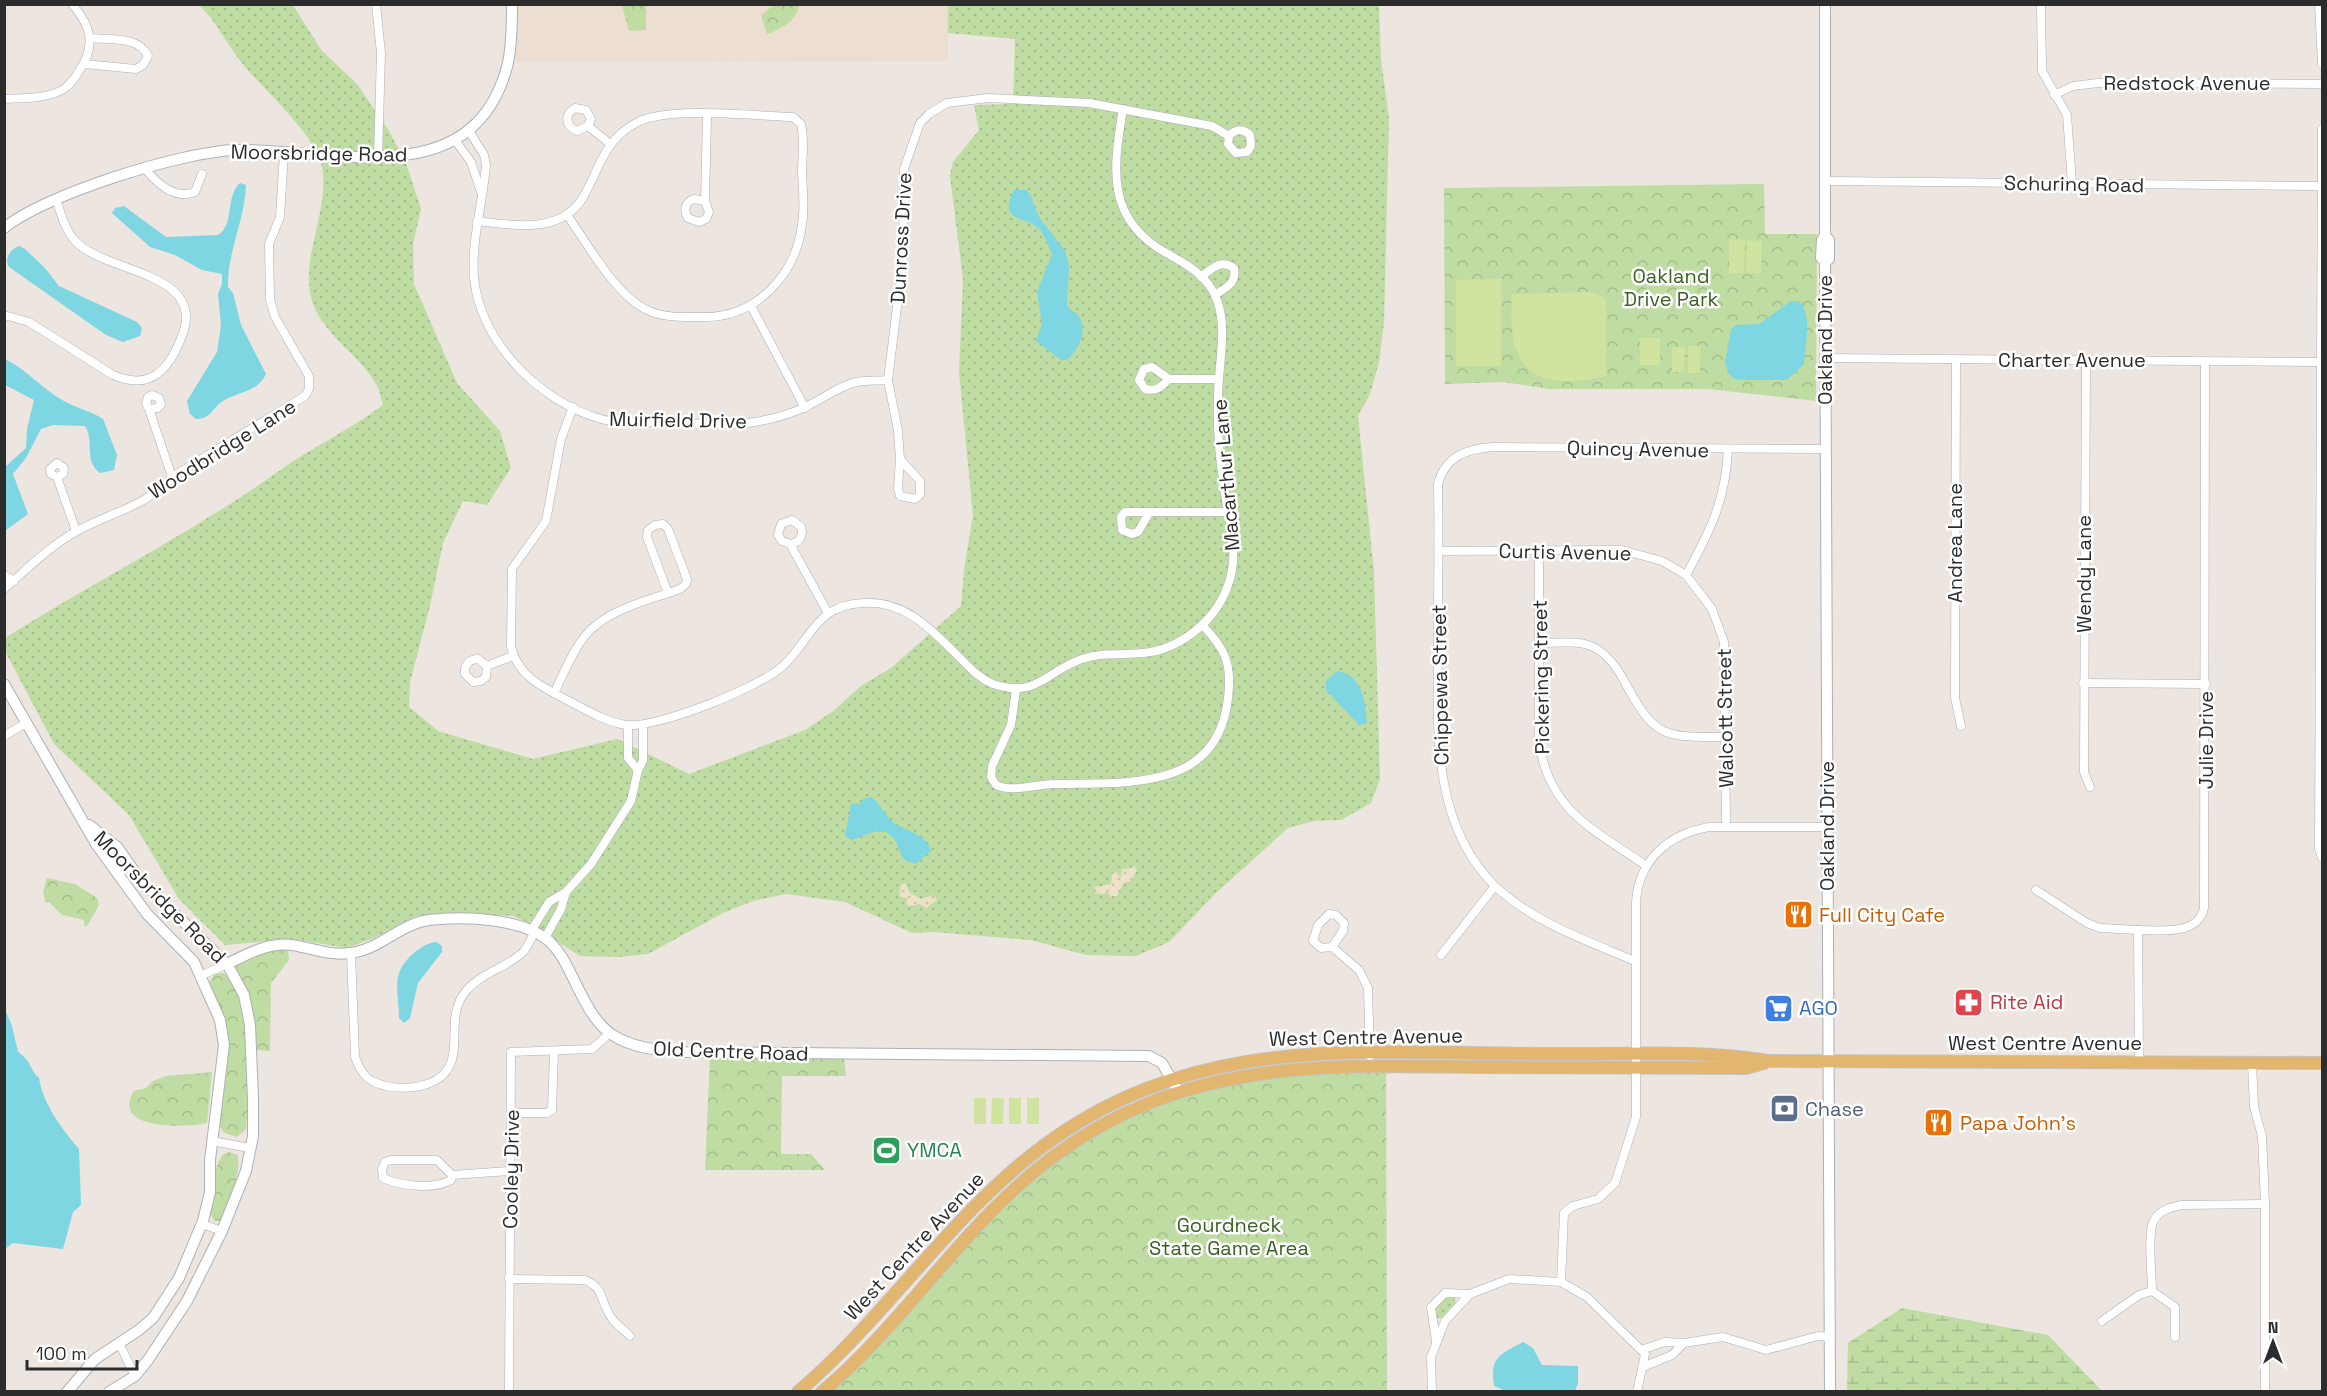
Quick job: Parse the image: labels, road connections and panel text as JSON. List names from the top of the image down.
{
  "streets": {
    "main road": ["West Centre Avenue"],
    "street": [
      "Redstock Avenue",
      "Moorsbridge Road",
      "Schuring Road",
      "Dunross Drive",
      "Oakland Drive",
      "Charter Avenue",
      "Muirfield Drive",
      "Woodbridge Lane",
      "Quincy Avenue",
      "Macarthur Lane",
      "Andrea Lane",
      "Curtis Avenue",
      "Wendy Lane",
      "Pickering Street",
      "Chippewa Street",
      "Walcott Street",
      "Julie Drive",
      "Old Centre Road",
      "Cooley Drive"
    ]
  },
  "crossings": [
    ["Moorsbridge Road", "Muirfield Drive"],
    ["Moorsbridge Road", "Woodbridge Lane"],
    ["Schuring Road", "Oakland Drive"],
    ["Dunross Drive", "Muirfield Drive"],
    ["Dunross Drive", "Macarthur Lane"],
    ["Oakland Drive", "Charter Avenue"],
    ["Oakland Drive", "Quincy Avenue"],
    ["Oakland Drive", "West Centre Avenue"],
    ["Charter Avenue", "Andrea Lane"],
    ["Charter Avenue", "Wendy Lane"],
    ["Charter Avenue", "Julie Drive"],
    ["Quincy Avenue", "Chippewa Street"],
    ["Curtis Avenue", "Pickering Street"],
    ["Curtis Avenue", "Chippewa Street"],
    ["Curtis Avenue", "Walcott Street"],
    ["West Centre Avenue", "Old Centre Road"],
    ["Old Centre Road", "Cooley Drive"]
  ],
  "parks": ["Oakland Drive Park", "Gourdneck State Game Area"],
  "places": {
    "restaurant": ["Full City Cafe", "Papa John's"],
    "pharmacy": ["Rite Aid"],
    "supermarket": ["AGO"],
    "bank": ["Chase"],
    "sports": ["YMCA"]
  },
  "scale_bar": "100 m",
  "north": "top"
}
